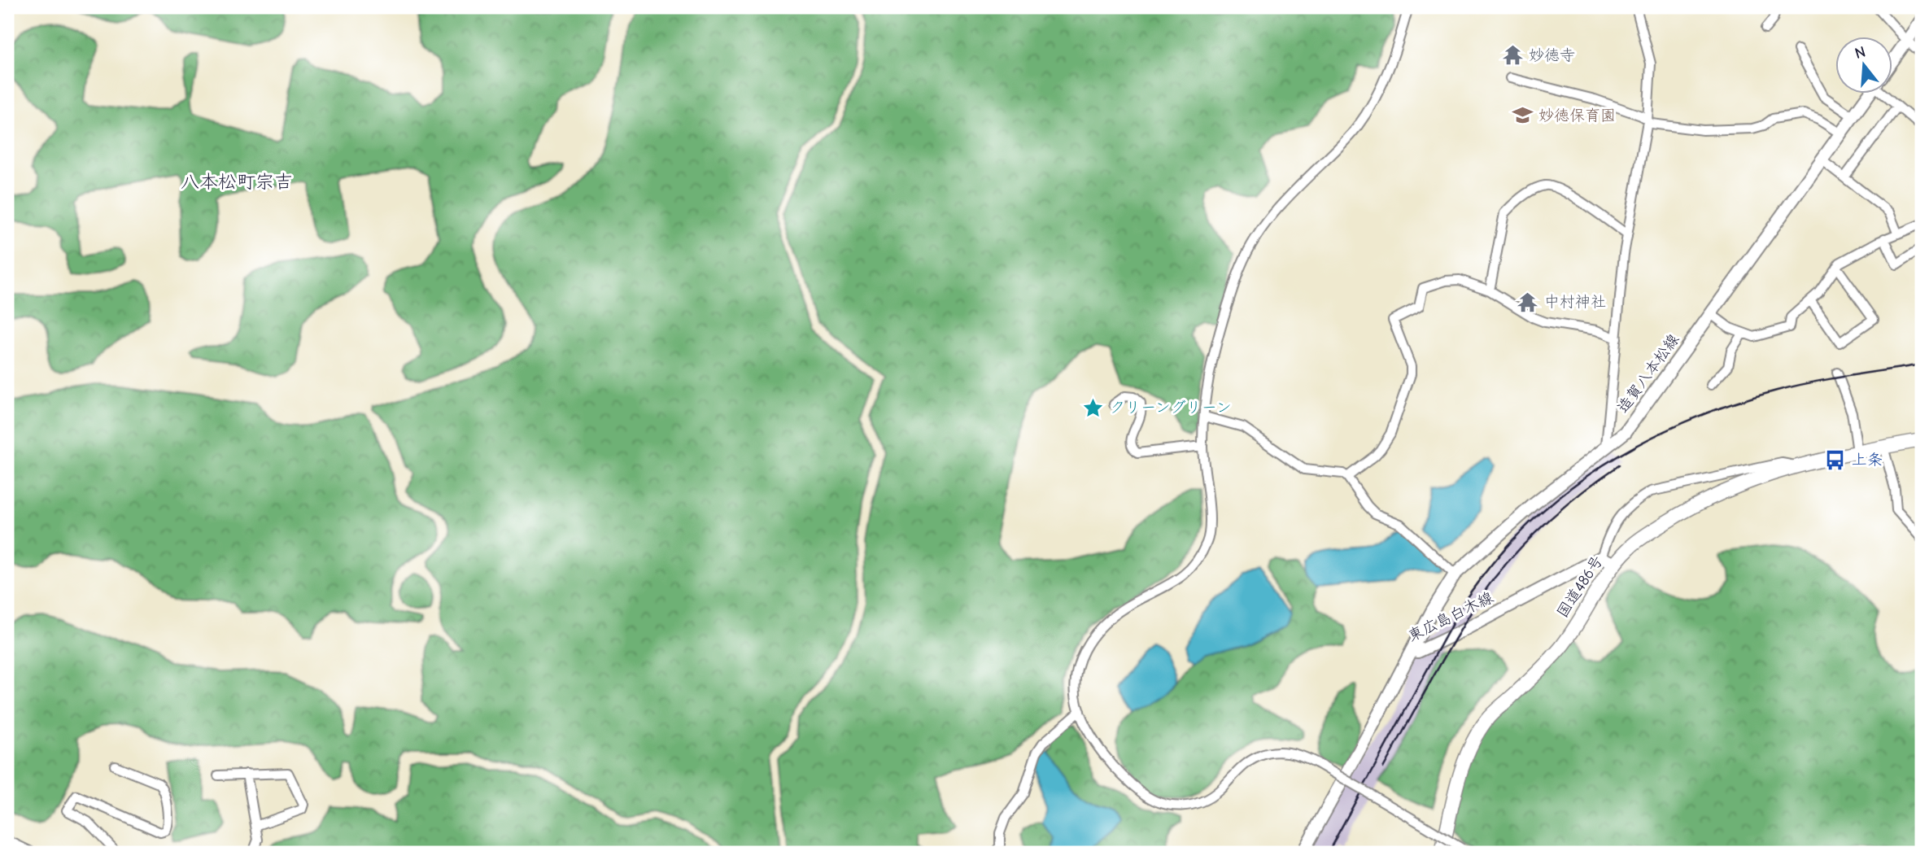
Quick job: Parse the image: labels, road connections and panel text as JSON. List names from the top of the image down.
{
  "streets": {
    "highway": ["国道486号"],
    "main road": ["造賀八本松線", "東広島白木線"]
  },
  "crossings": [
    ["造賀八本松線", "東広島白木線"]
  ],
  "districts": ["八本松町宗吉"],
  "places": {
    "temple": ["妙徳寺", "中村神社"],
    "school or university": ["妙徳保育園"],
    "place": ["クリーングリーン"],
    "bus stop": ["上条"]
  },
  "north": "top"
}
